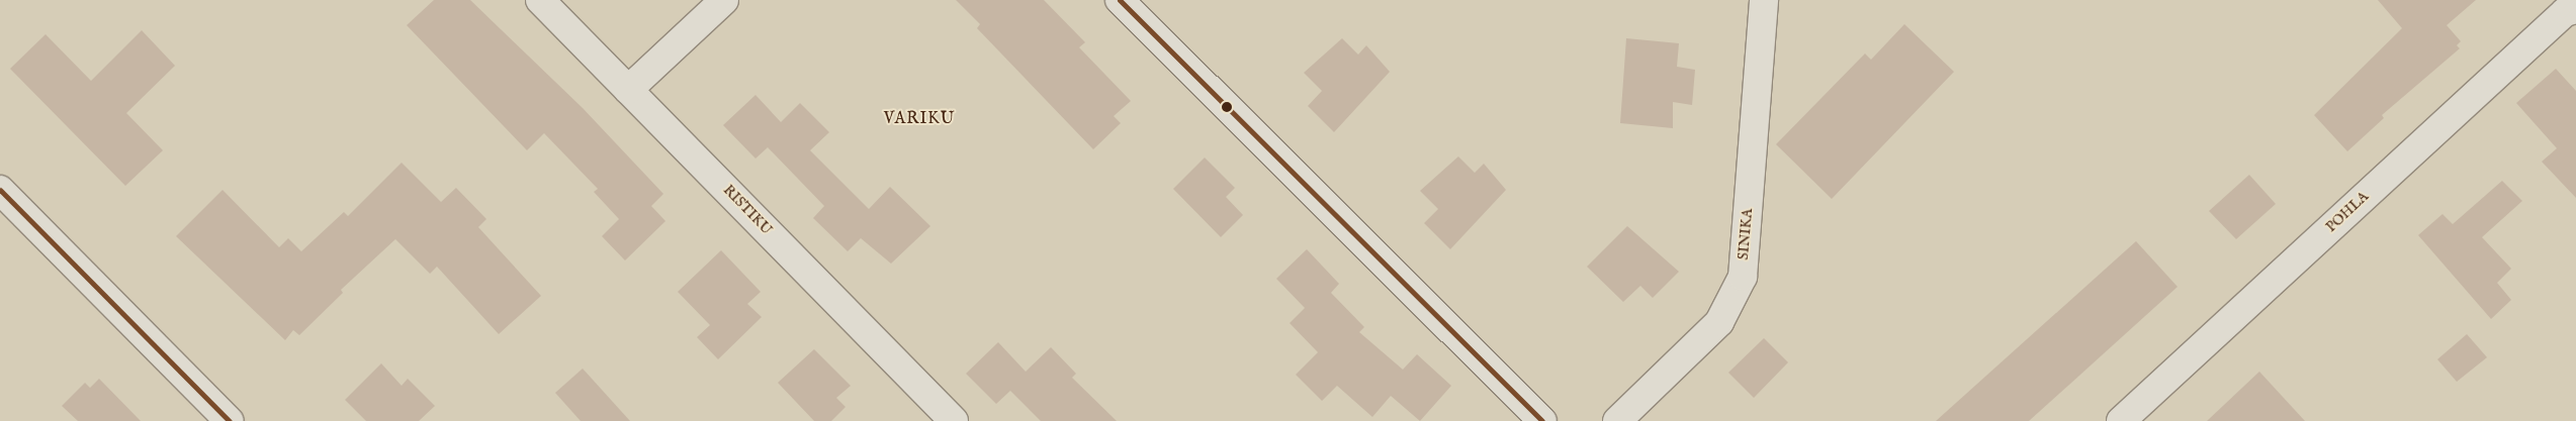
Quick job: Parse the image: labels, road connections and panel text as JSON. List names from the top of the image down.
{
  "streets": {
    "street": ["RISTIKU", "POHLA", "SINIKA"]
  },
  "districts": ["VARIKU"]
}
